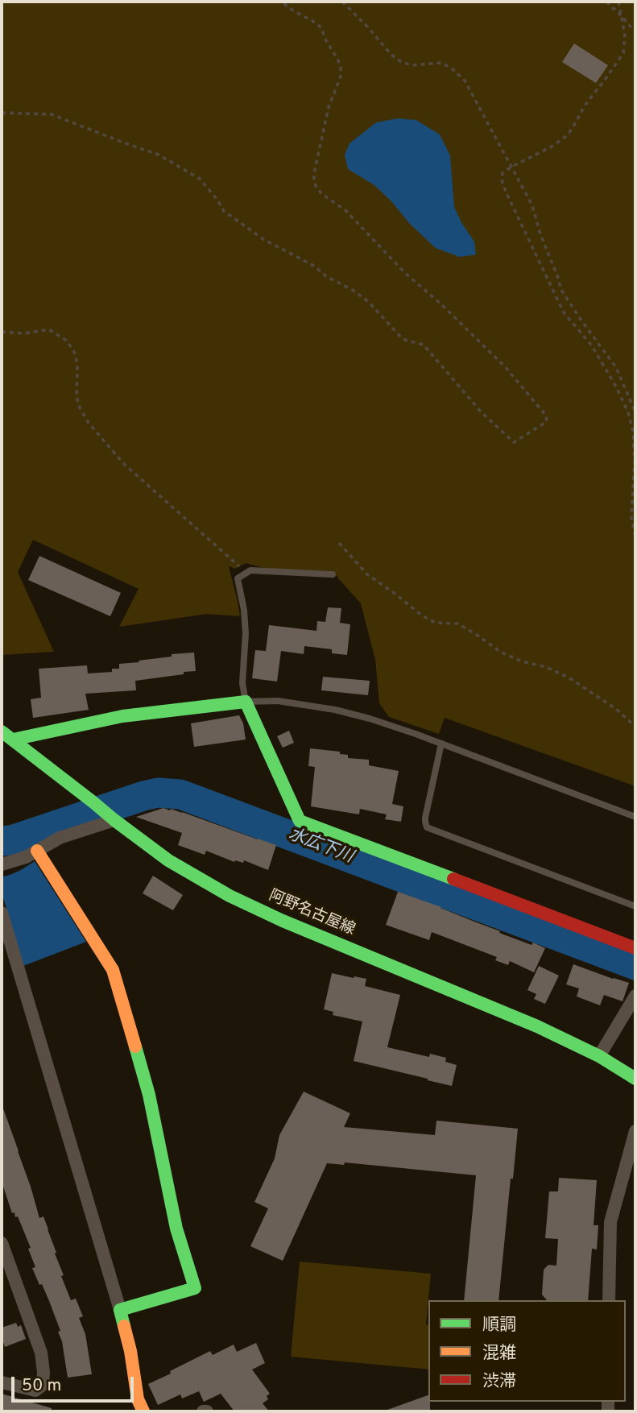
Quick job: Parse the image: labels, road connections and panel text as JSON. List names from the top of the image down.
{
  "streets": {
    "street": ["阿野名古屋線"]
  },
  "water": ["水広下川"],
  "legend": ["順調", "混雑", "渋滞"],
  "scale_bar": "50 m"
}
